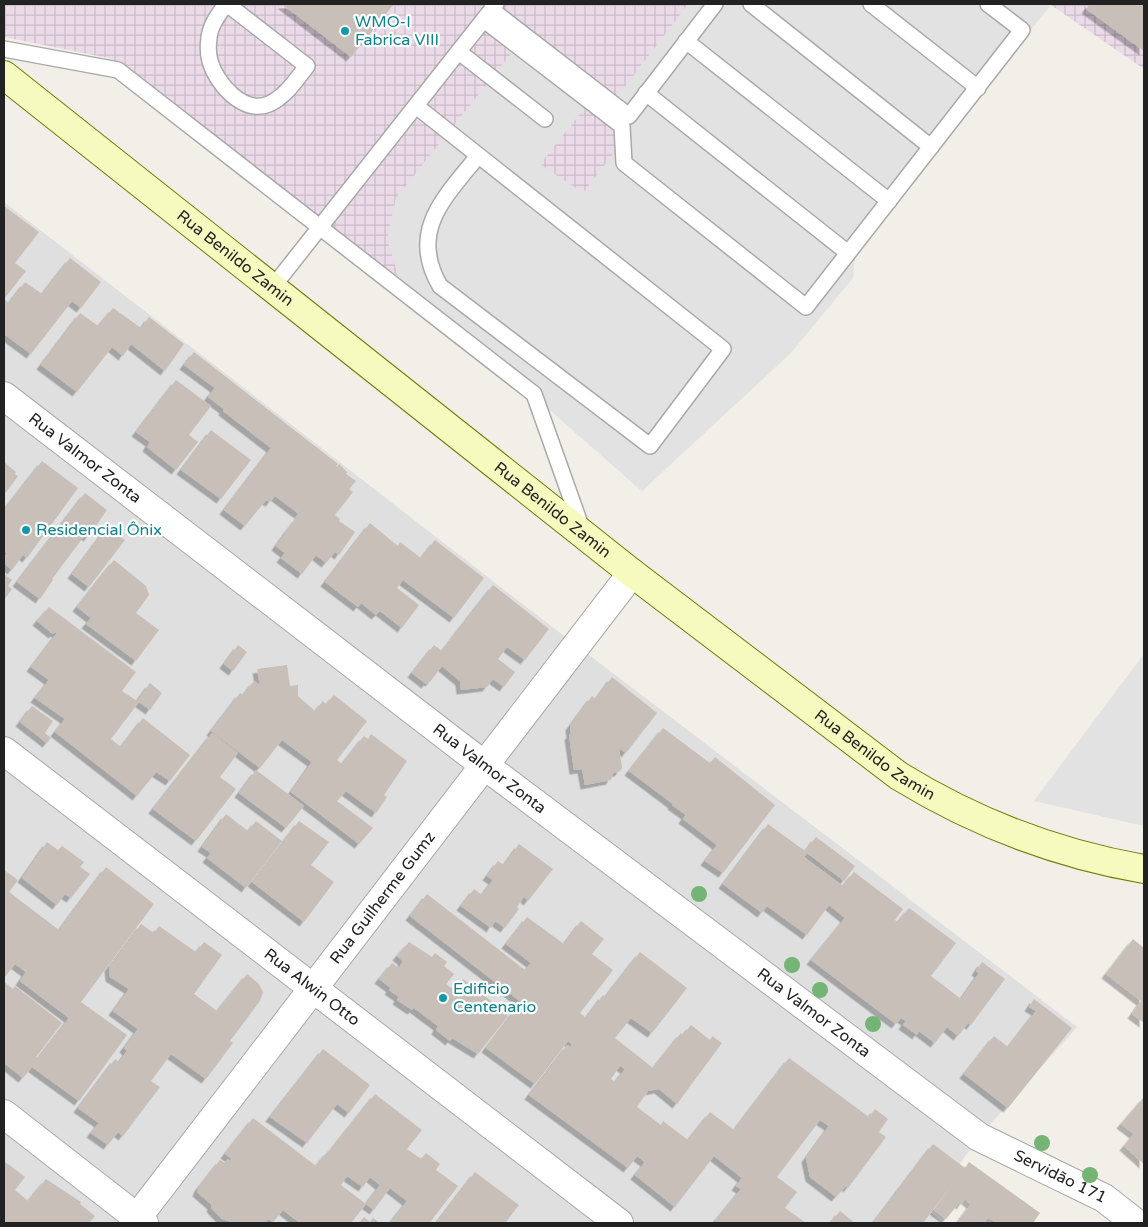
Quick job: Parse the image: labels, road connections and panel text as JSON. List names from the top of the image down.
{
  "streets": {
    "main road": ["Rua Benildo Zamin"],
    "street": [
      "Rua Valmor Zonta",
      "Rua Guilherme Gumz",
      "Rua Alwin Otto",
      "Servidão 171"
    ]
  },
  "crossings": [
    ["Rua Benildo Zamin", "Rua Guilherme Gumz"],
    ["Rua Valmor Zonta", "Rua Guilherme Gumz"],
    ["Rua Valmor Zonta", "Servidão 171"],
    ["Rua Guilherme Gumz", "Rua Alwin Otto"]
  ],
  "places": ["WMO-I Fabrica VIII", "Residencial Ônix", "Edificio Centenario"]
}
